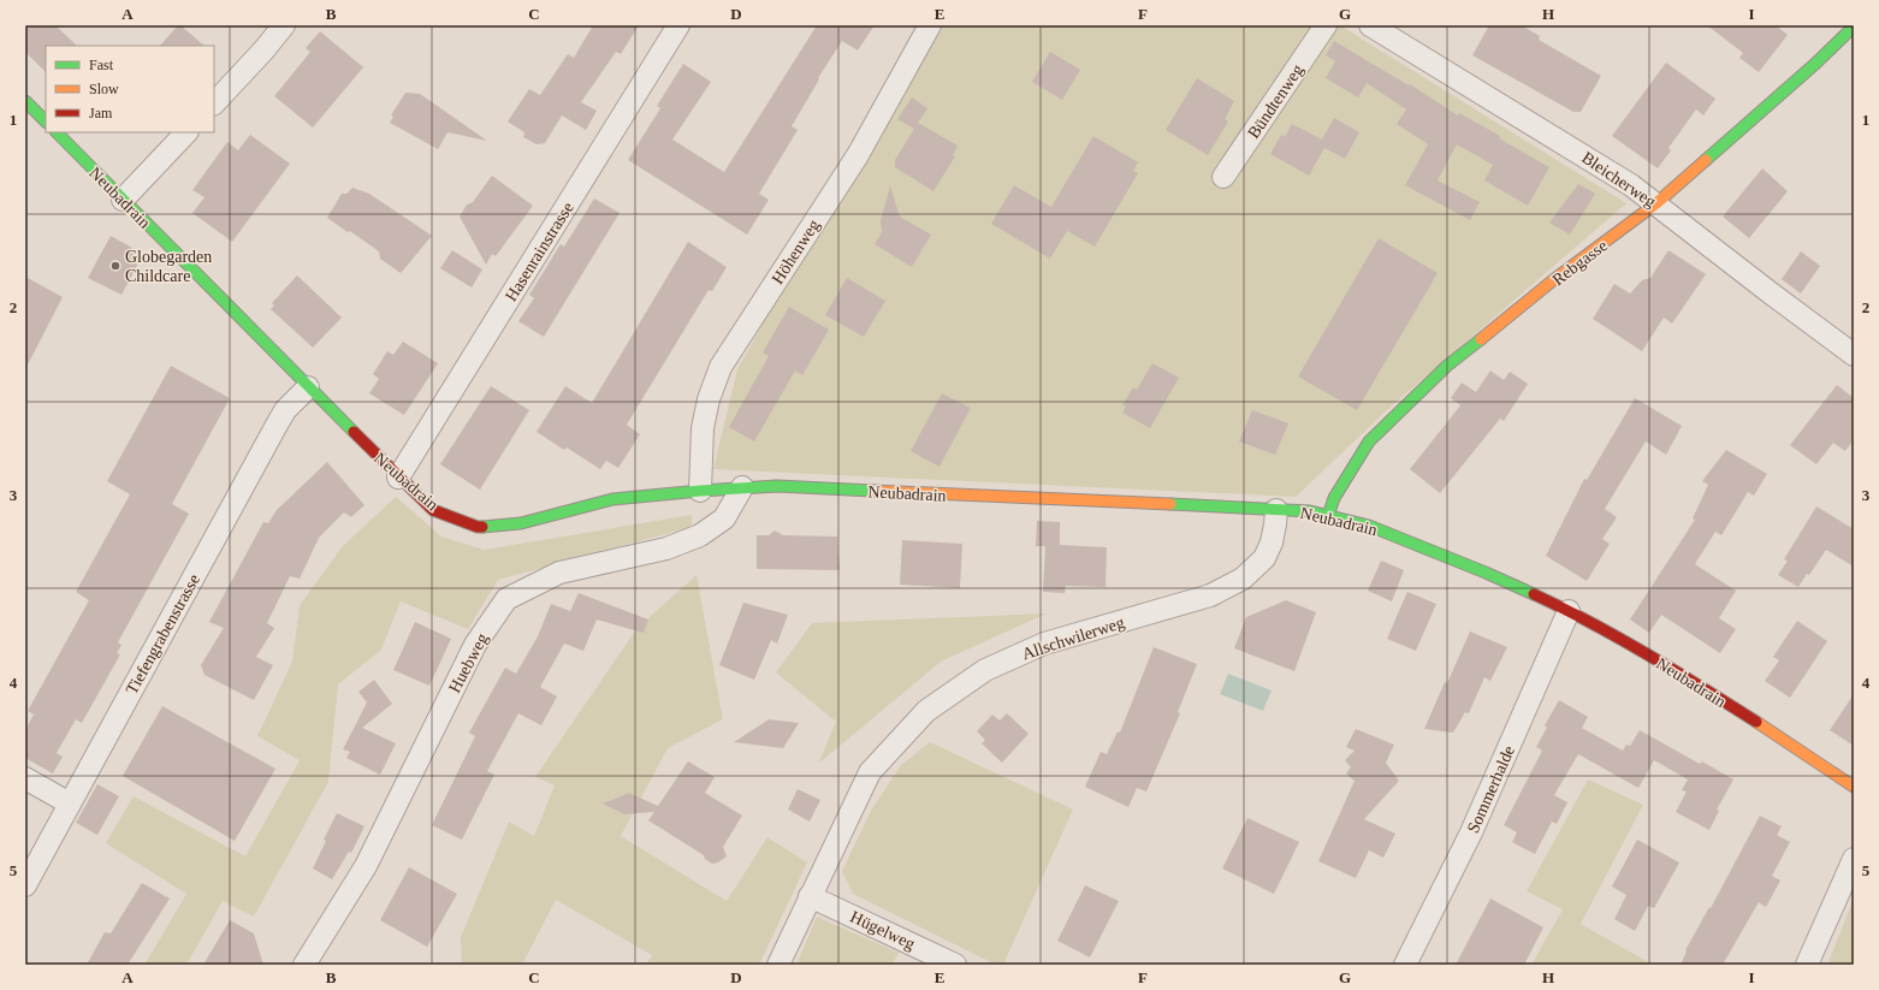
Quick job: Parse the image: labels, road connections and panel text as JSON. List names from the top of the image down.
{
  "streets": {
    "street": [
      "Bündtenweg",
      "Bleicherweg",
      "Neubadrain",
      "Hasenrainstrasse",
      "Höhenweg",
      "Rebgasse",
      "Tiefengrabenstrasse",
      "Allschwilerweg",
      "Huebweg",
      "Sommerhalde",
      "Hügelweg"
    ]
  },
  "crossings": [
    ["Bleicherweg", "Rebgasse"],
    ["Neubadrain", "Hasenrainstrasse"],
    ["Neubadrain", "Höhenweg"],
    ["Neubadrain", "Rebgasse"],
    ["Neubadrain", "Tiefengrabenstrasse"],
    ["Neubadrain", "Allschwilerweg"],
    ["Neubadrain", "Huebweg"],
    ["Neubadrain", "Sommerhalde"],
    ["Allschwilerweg", "Hügelweg"]
  ],
  "places": ["Globegarden Childcare"],
  "legend": ["Fast", "Slow", "Jam"],
  "grid": {
    "columns": [
      "A",
      "B",
      "C",
      "D",
      "E",
      "F",
      "G",
      "H",
      "I"
    ],
    "rows": [
      "1",
      "2",
      "3",
      "4",
      "5"
    ]
  }
}
